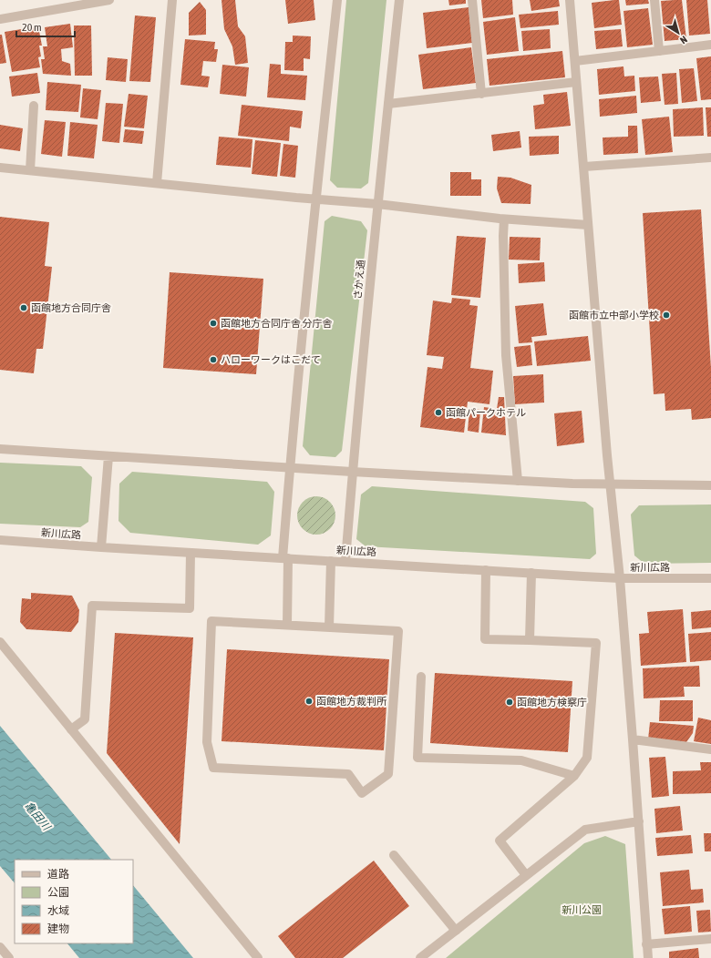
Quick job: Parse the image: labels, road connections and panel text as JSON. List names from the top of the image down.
{
  "streets": {
    "street": ["さかえ通", "新川広路"]
  },
  "crossings": [
    ["さかえ通", "新川広路"]
  ],
  "water": ["亀田川"],
  "parks": ["新川公園"],
  "places": [
    "函館地方合同庁舎",
    "函館市立中部小学校",
    "函館地方合同庁舎 分庁舎",
    "ハローワークはこだて",
    "函館パークホテル",
    "函館地方裁判所",
    "函館地方検察庁"
  ],
  "legend": [
    "道路",
    "公園",
    "水域",
    "建物"
  ],
  "scale_bar": "20 m",
  "north": "bottom right"
}
